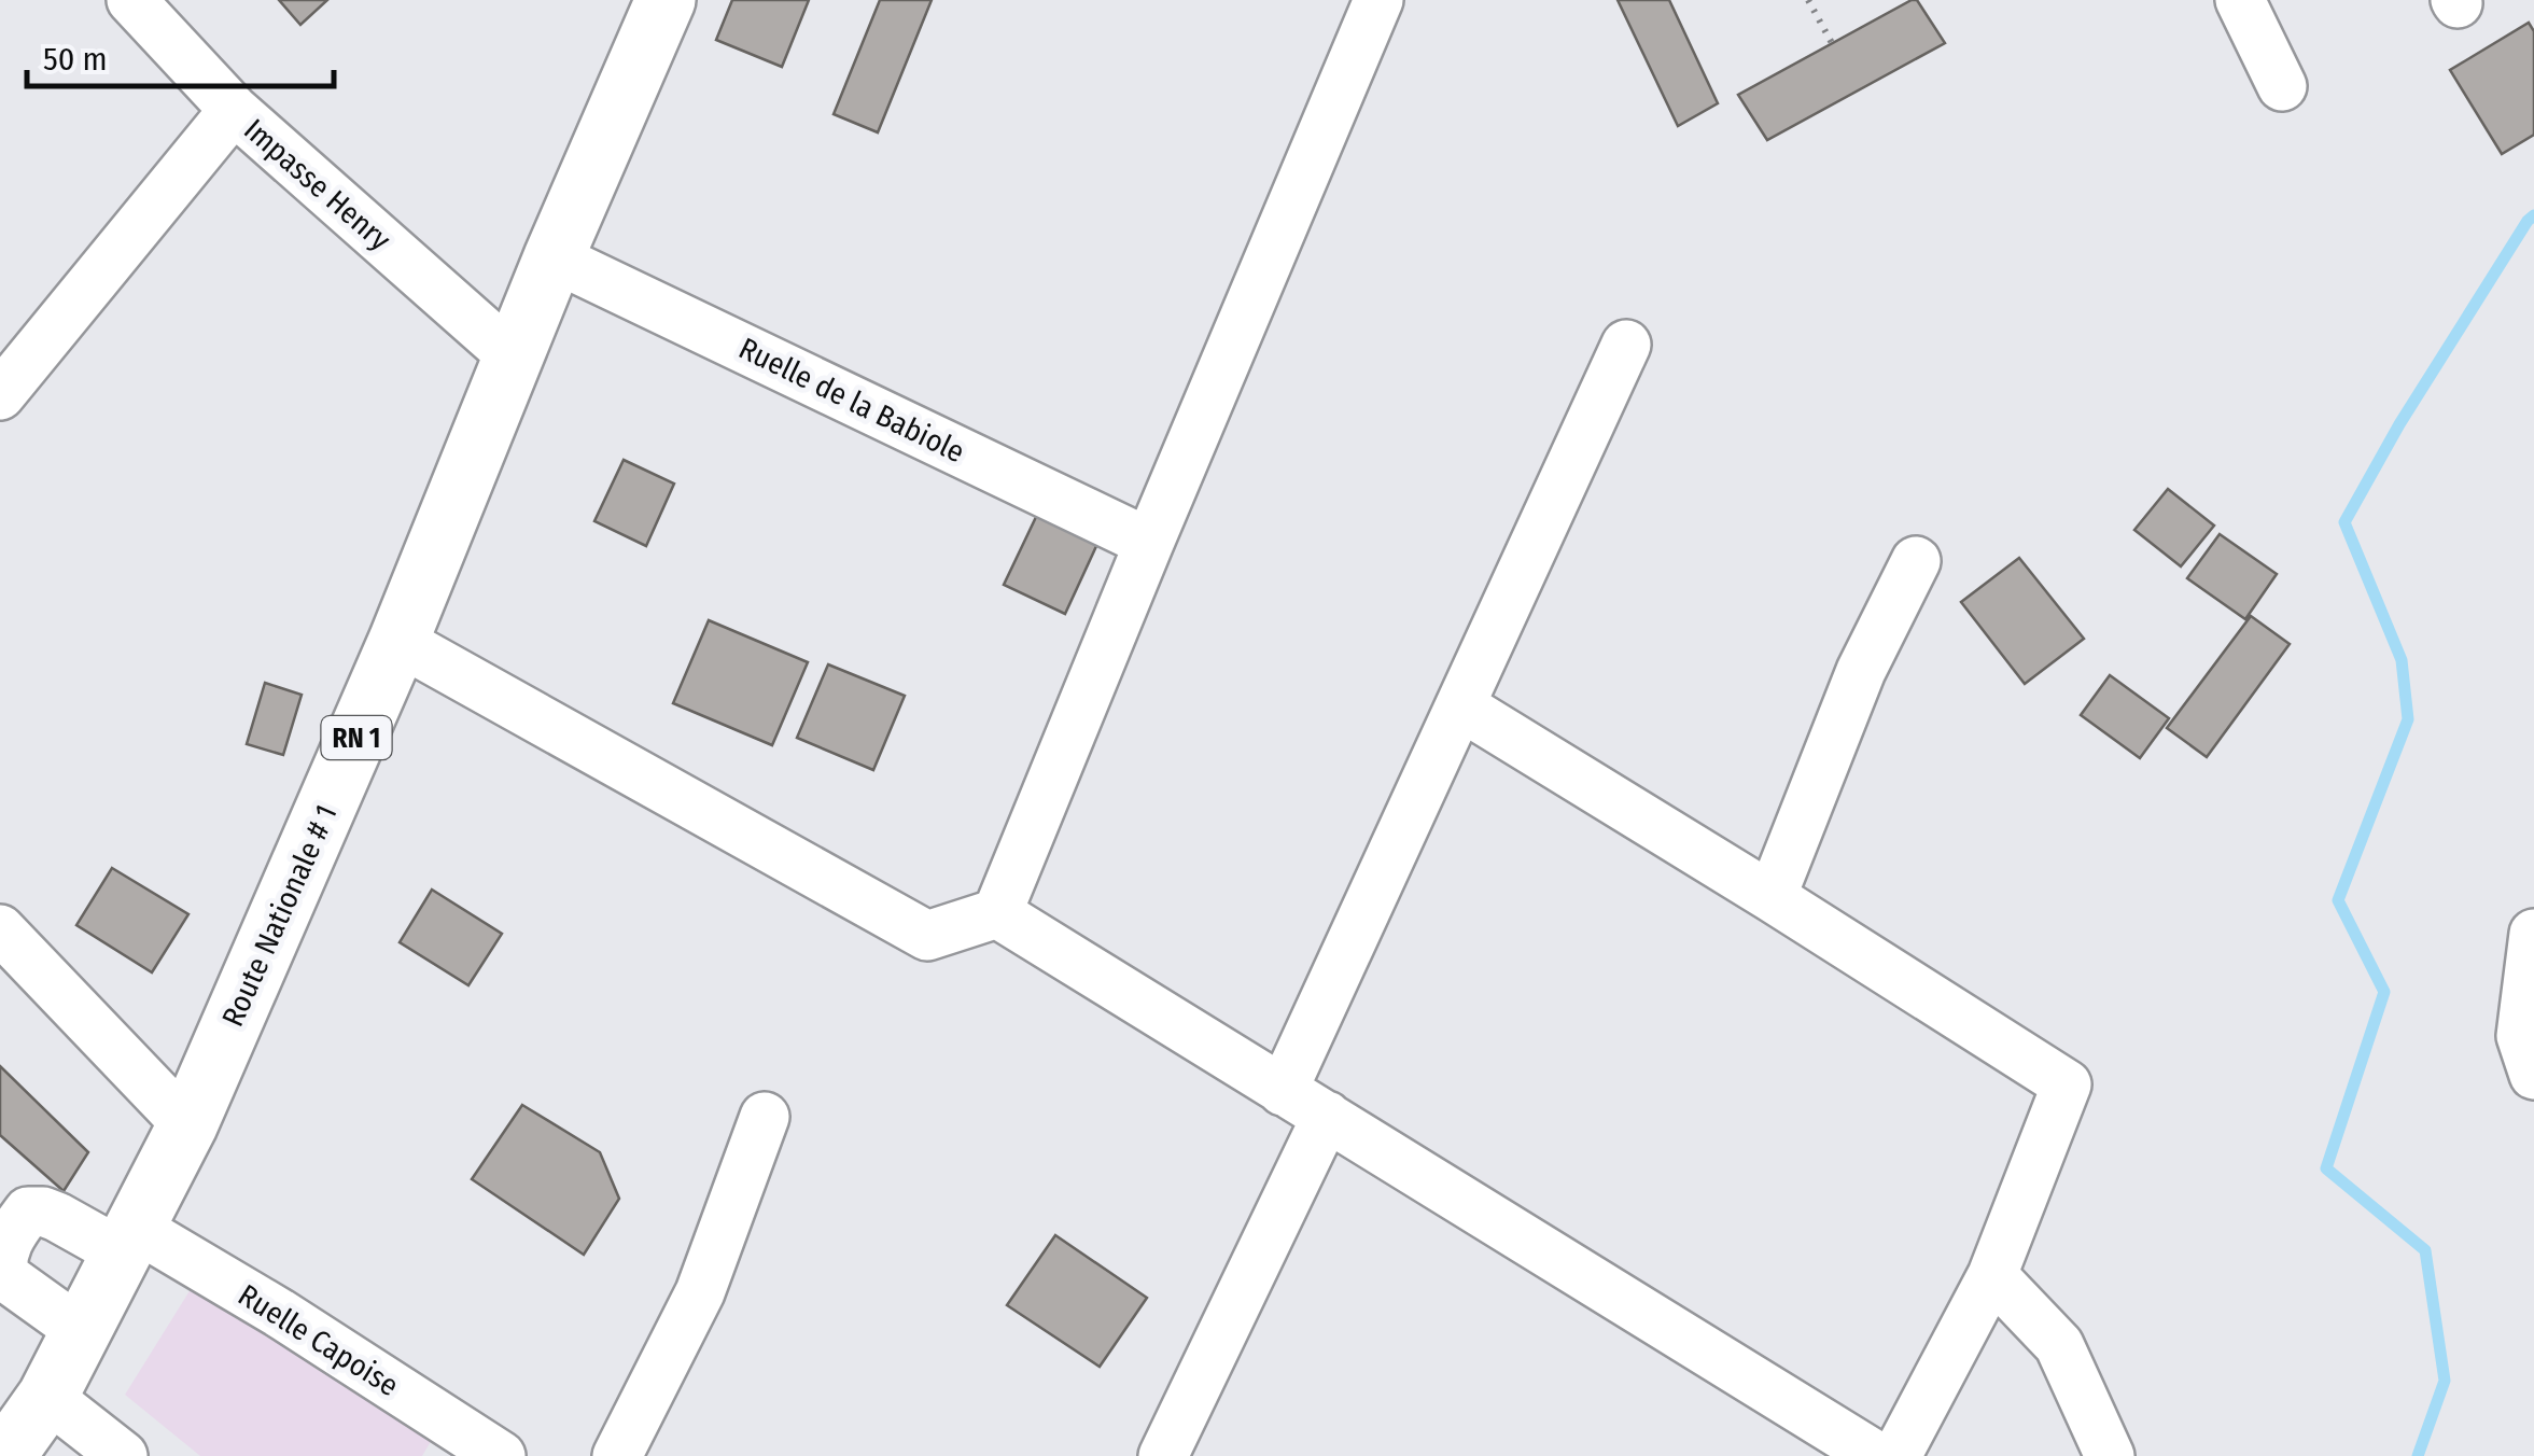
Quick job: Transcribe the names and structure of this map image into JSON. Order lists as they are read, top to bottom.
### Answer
{
  "streets": {
    "main road": ["RN 1", "Route Nationale # 1"],
    "street": ["Impasse Henry", "Ruelle de la Babiole", "Ruelle Capoise"]
  },
  "crossings": [
    ["Impasse Henry", "Route Nationale # 1"],
    ["Ruelle de la Babiole", "Route Nationale # 1"],
    ["Route Nationale # 1", "Ruelle Capoise"]
  ],
  "scale_bar": "50 m"
}
